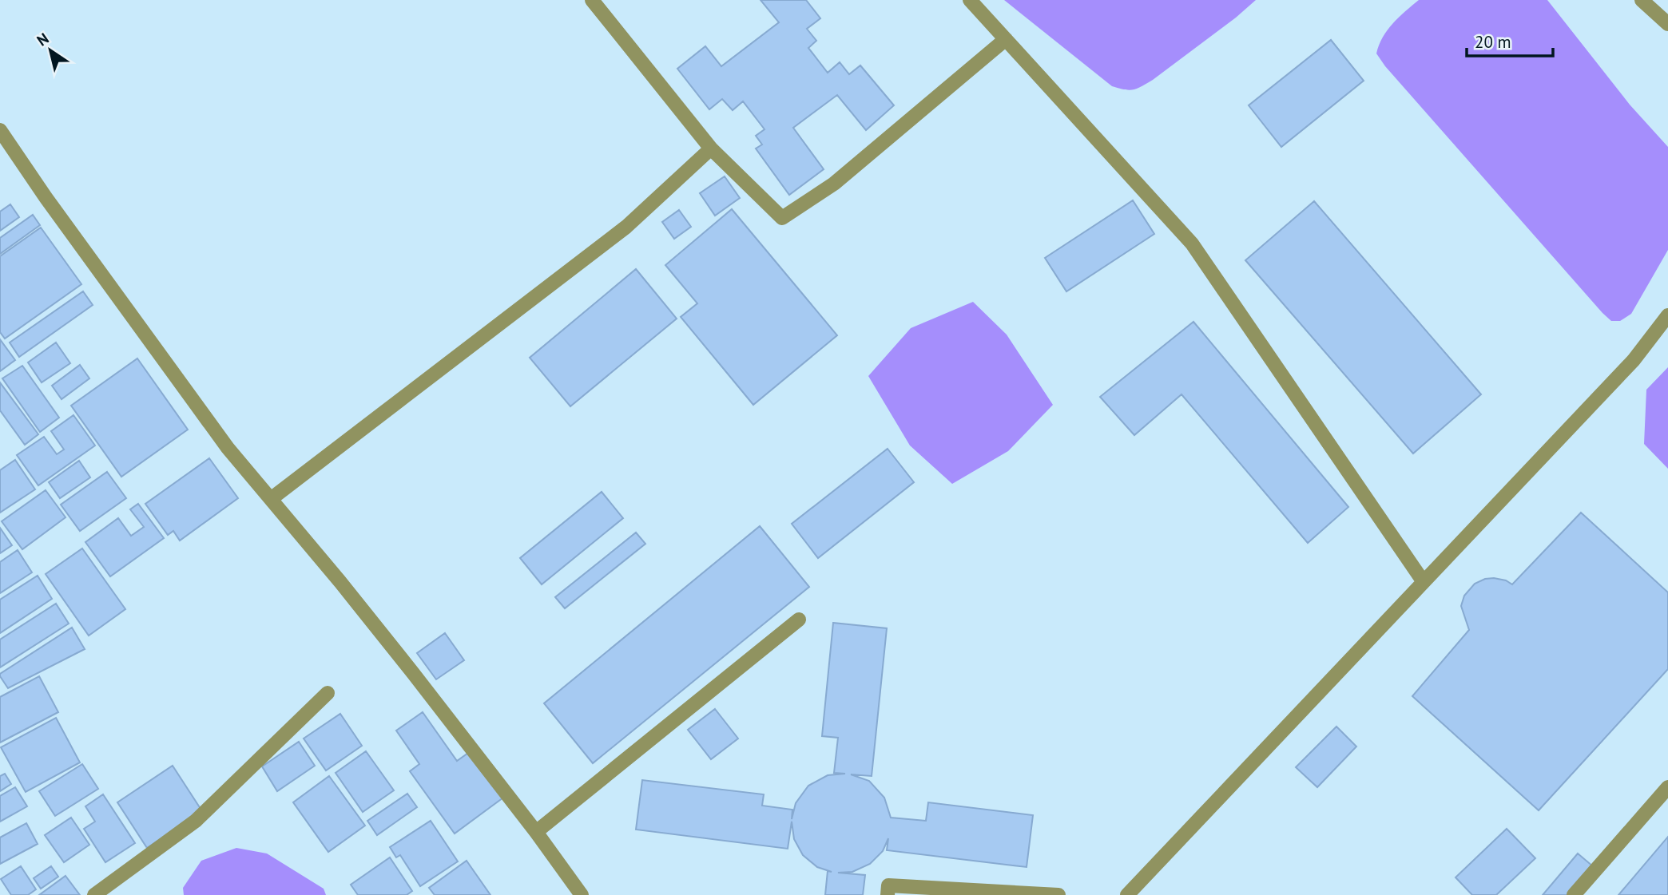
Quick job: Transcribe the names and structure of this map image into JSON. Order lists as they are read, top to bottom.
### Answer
{
  "scale_bar": "20 m",
  "north": "top left"
}
